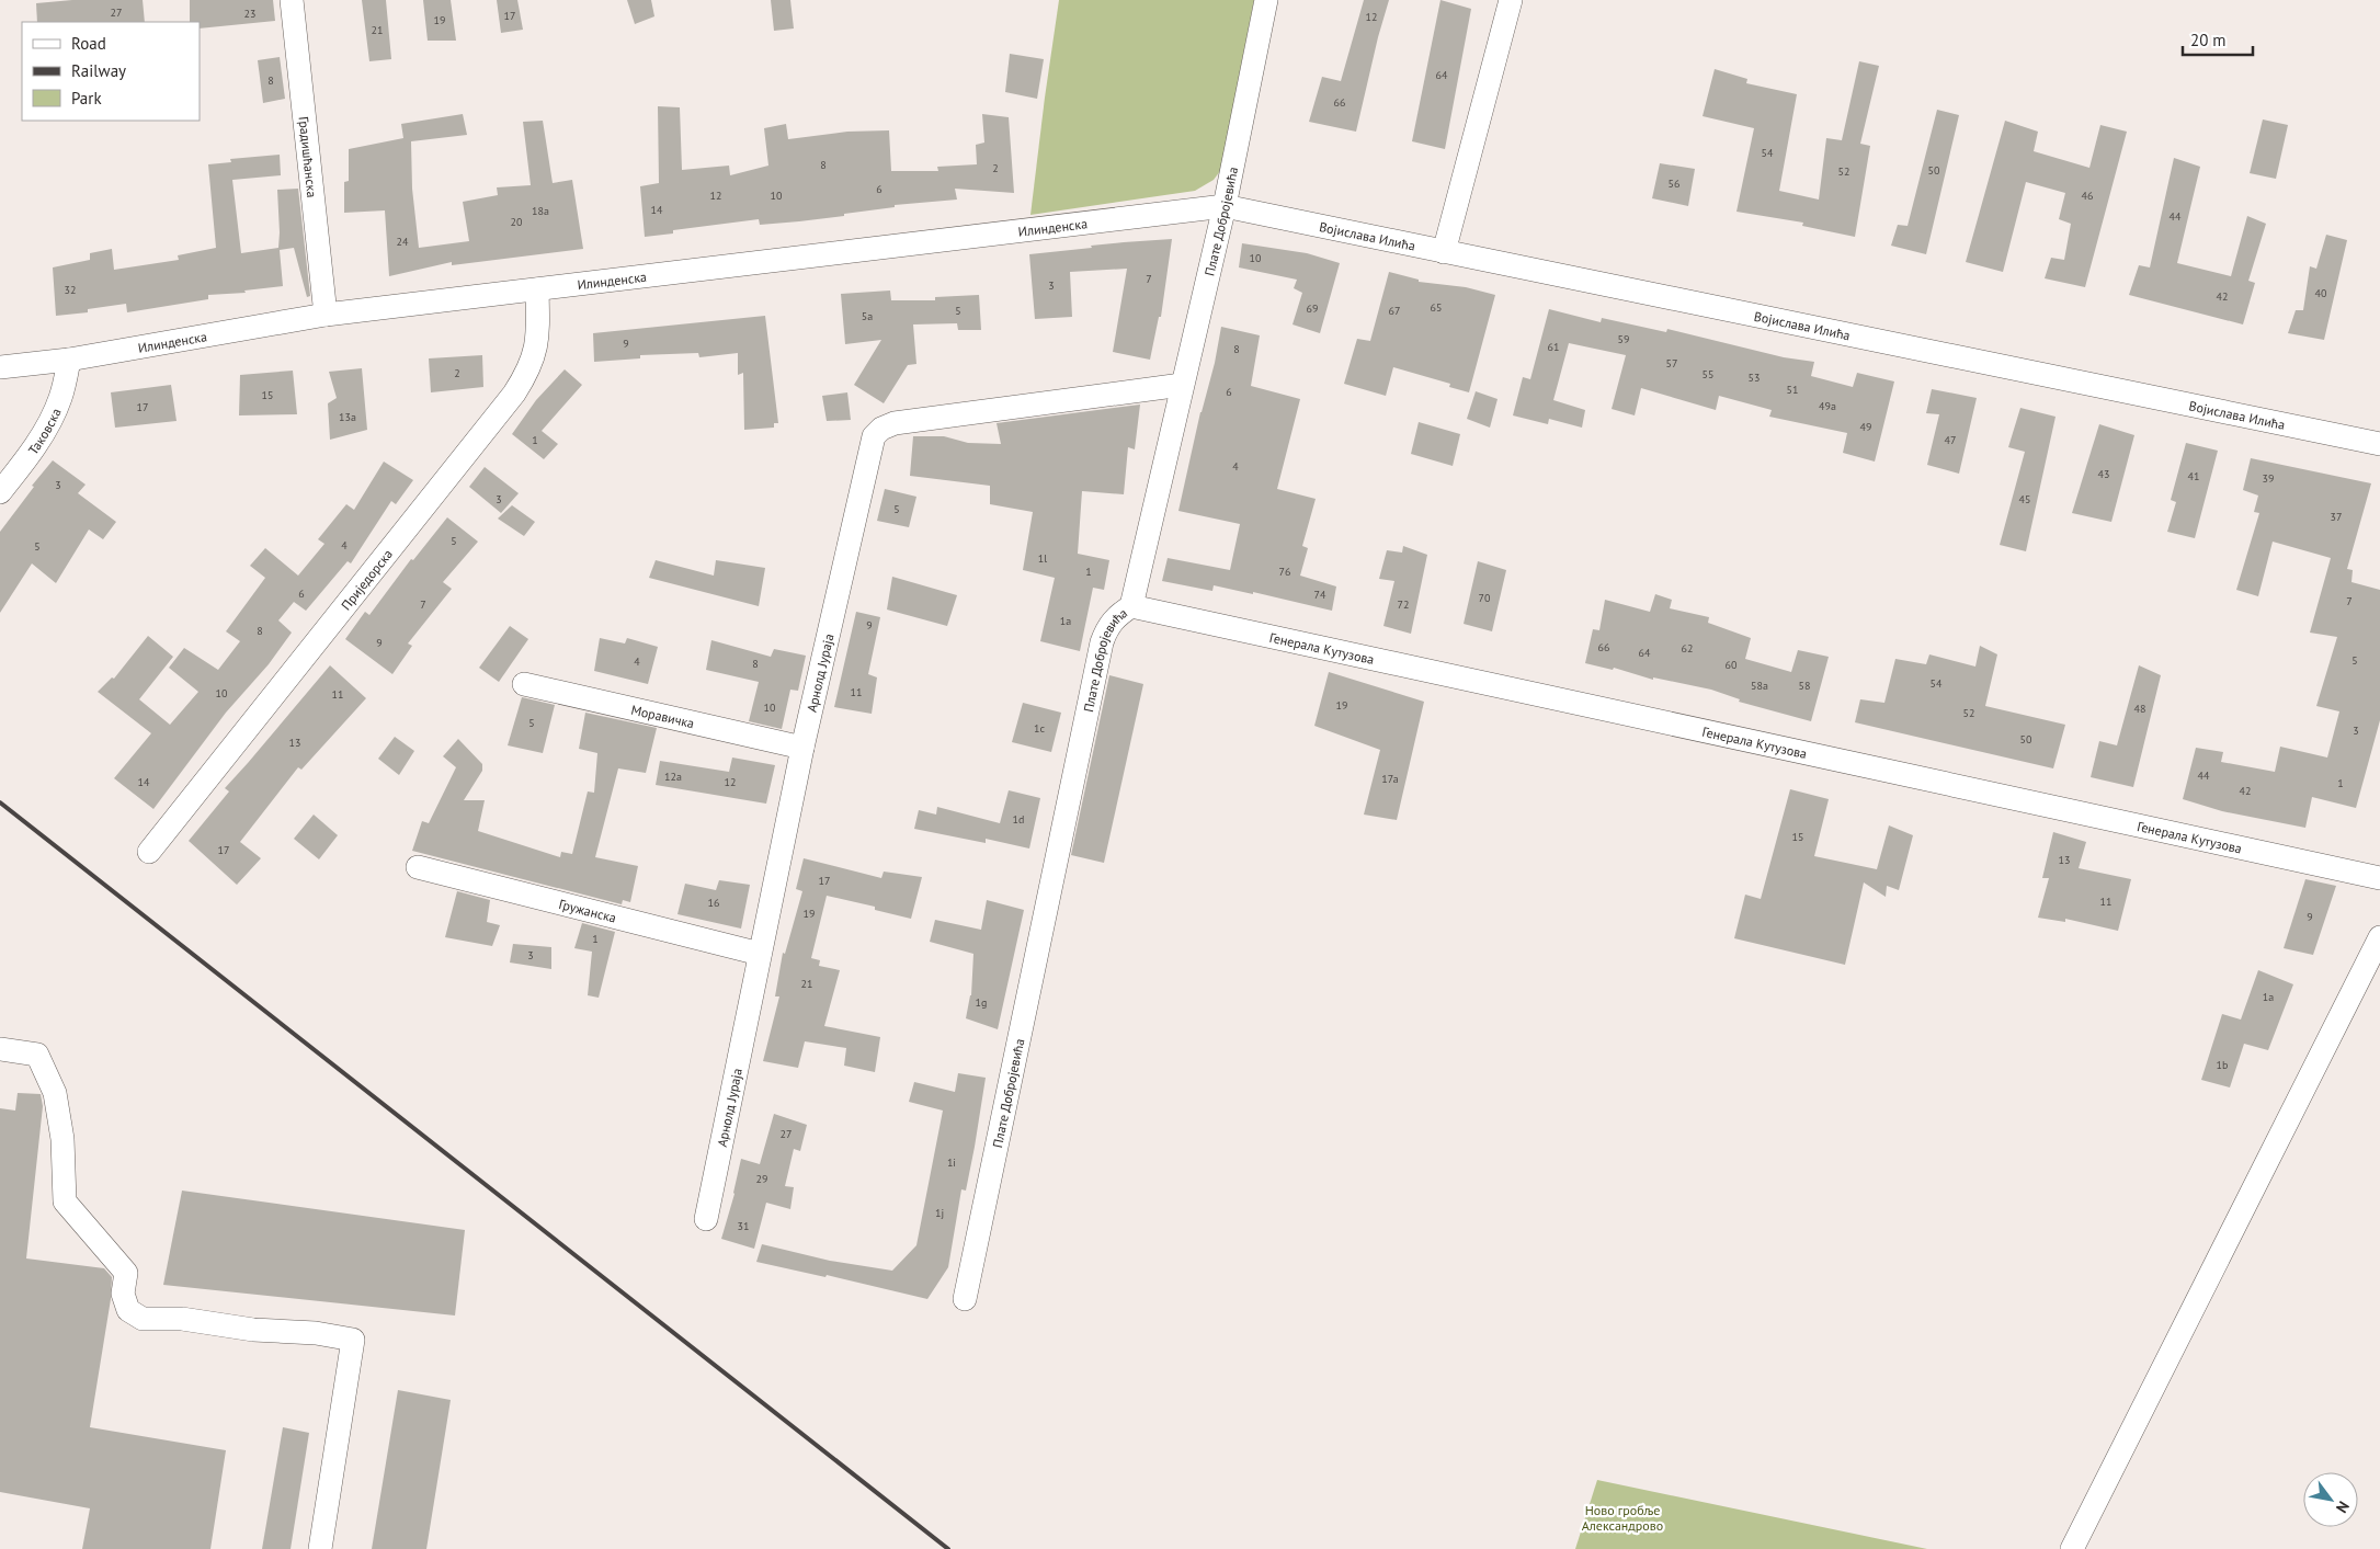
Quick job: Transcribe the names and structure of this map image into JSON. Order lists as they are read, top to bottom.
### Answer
{
  "streets": {
    "street": [
      "Градишћанска",
      "Плате Добројевића",
      "Илинденска",
      "Војислава Илића",
      "Таковска",
      "Приједорска",
      "Генерала Кутузова",
      "Арнолд Јураја",
      "Моравичка",
      "Гружанска"
    ]
  },
  "crossings": [
    ["Градишћанска", "Илинденска"],
    ["Плате Добројевића", "Илинденска"],
    ["Плате Добројевића", "Војислава Илића"],
    ["Плате Добројевића", "Генерала Кутузова"],
    ["Плате Добројевића", "Арнолд Јураја"],
    ["Илинденска", "Војислава Илића"],
    ["Илинденска", "Таковска"],
    ["Илинденска", "Приједорска"],
    ["Арнолд Јураја", "Моравичка"],
    ["Арнолд Јураја", "Гружанска"]
  ],
  "parks": ["Ново гробље Александрово"],
  "house_numbers": [
    "27",
    "23",
    "17",
    "12",
    "19",
    "21",
    "64",
    "8",
    "66",
    "54",
    "8",
    "2",
    "50",
    "52",
    "56",
    "6",
    "12",
    "10",
    "46",
    "14",
    "18a",
    "44",
    "20",
    "24",
    "10",
    "7",
    "3",
    "32",
    "40",
    "42",
    "65",
    "69",
    "5",
    "67",
    "5a",
    "59",
    "9",
    "61",
    "8",
    "57",
    "2",
    "55",
    "53",
    "51",
    "6",
    "15",
    "49a",
    "17",
    "13a",
    "49",
    "1",
    "47",
    "4",
    "43",
    "41",
    "39",
    "3",
    "3",
    "45",
    "5",
    "37",
    "5",
    "4",
    "5",
    "1l",
    "1",
    "76",
    "6",
    "74",
    "70",
    "7",
    "7",
    "72",
    "1a",
    "9",
    "8",
    "9",
    "66",
    "62",
    "64",
    "5",
    "4",
    "8",
    "60",
    "54",
    "58a",
    "58",
    "11",
    "10",
    "11",
    "19",
    "10",
    "48",
    "52",
    "5",
    "1c",
    "3",
    "50",
    "13",
    "44",
    "12a",
    "17a",
    "14",
    "12",
    "1",
    "42",
    "1d",
    "15",
    "17",
    "13",
    "17",
    "11",
    "16",
    "19",
    "9",
    "1",
    "3",
    "21",
    "1a",
    "1g",
    "1b",
    "27",
    "1i",
    "29",
    "1j",
    "31"
  ],
  "legend": ["Road", "Railway", "Park"],
  "scale_bar": "20 m",
  "north": "bottom right"
}
